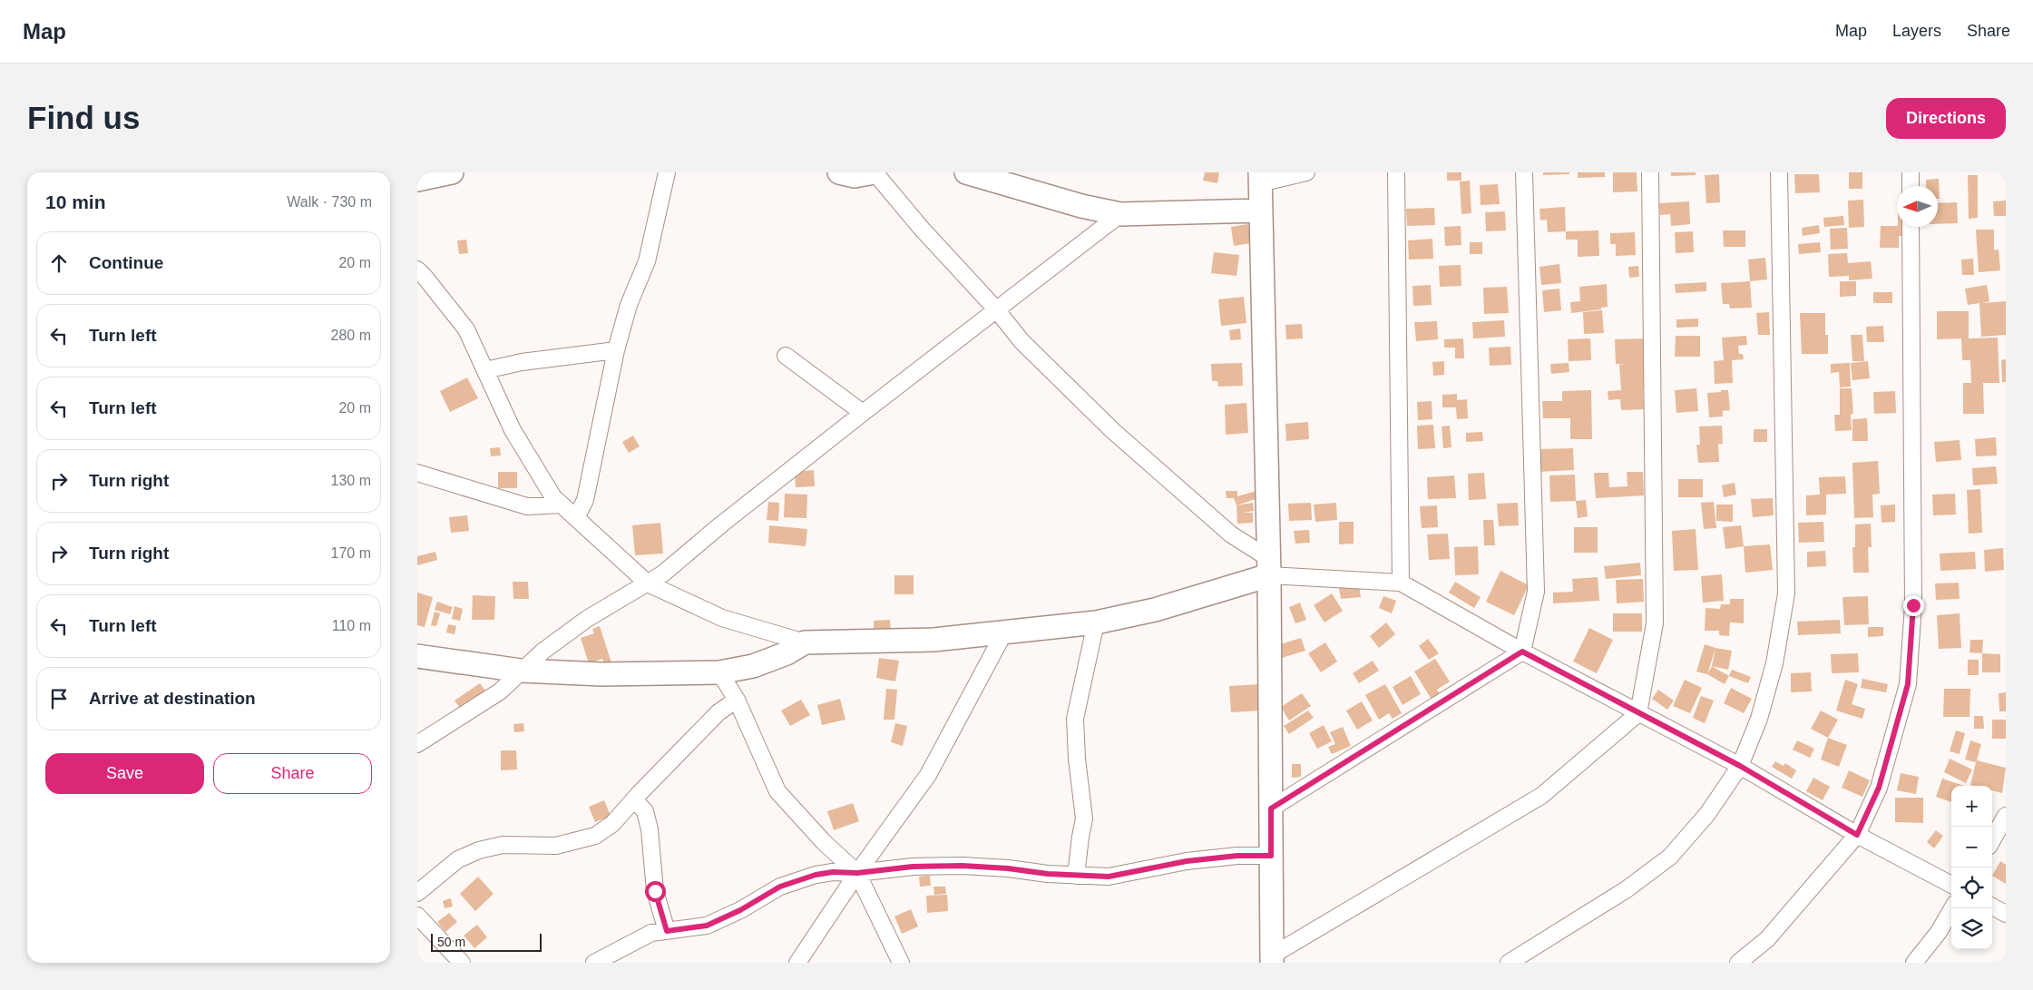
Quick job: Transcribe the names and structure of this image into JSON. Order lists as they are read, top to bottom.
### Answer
{
  "scale_bar": "50 m",
  "north": "left",
  "page": {
    "header": "Map",
    "nav": ["Map", "Layers", "Share"],
    "buttons": [
      "Directions",
      ["Save", "Share"]
    ],
    "title": "Find us",
    "heading": ["10 min", "Walk · 730 m"],
    "list": [
      ["Continue", "20 m"],
      ["Turn left", "280 m"],
      ["Turn left", "20 m"],
      ["Turn right", "130 m"],
      ["Turn right", "170 m"],
      ["Turn left", "110 m"],
      "Arrive at destination"
    ],
    "map_buttons": ["+", "−"],
    "scale": "50 m"
  }
}
